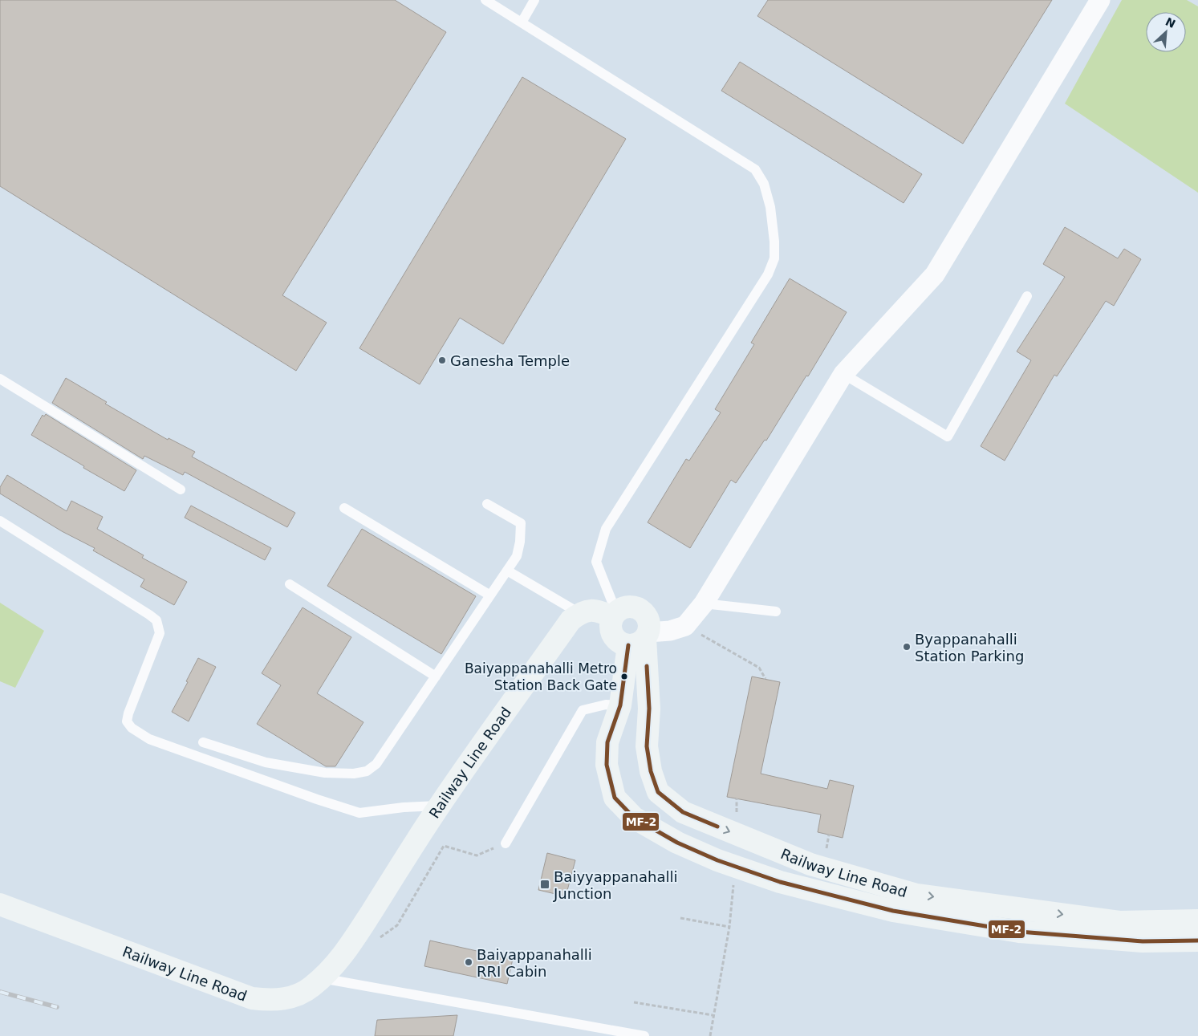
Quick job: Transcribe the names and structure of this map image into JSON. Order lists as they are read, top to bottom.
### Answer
{
  "streets": {
    "main road": ["Railway Line Road"]
  },
  "places": {
    "other": [
      "Ganesha Temple",
      "Byappanahalli Station Parking",
      "Baiyappanahalli Metro Station Back Gate",
      "Baiyappanahalli RRI Cabin"
    ],
    "transit": ["Baiyyappanahalli Junction"]
  },
  "lines": ["transit line MF-2"],
  "north": "top right"
}
